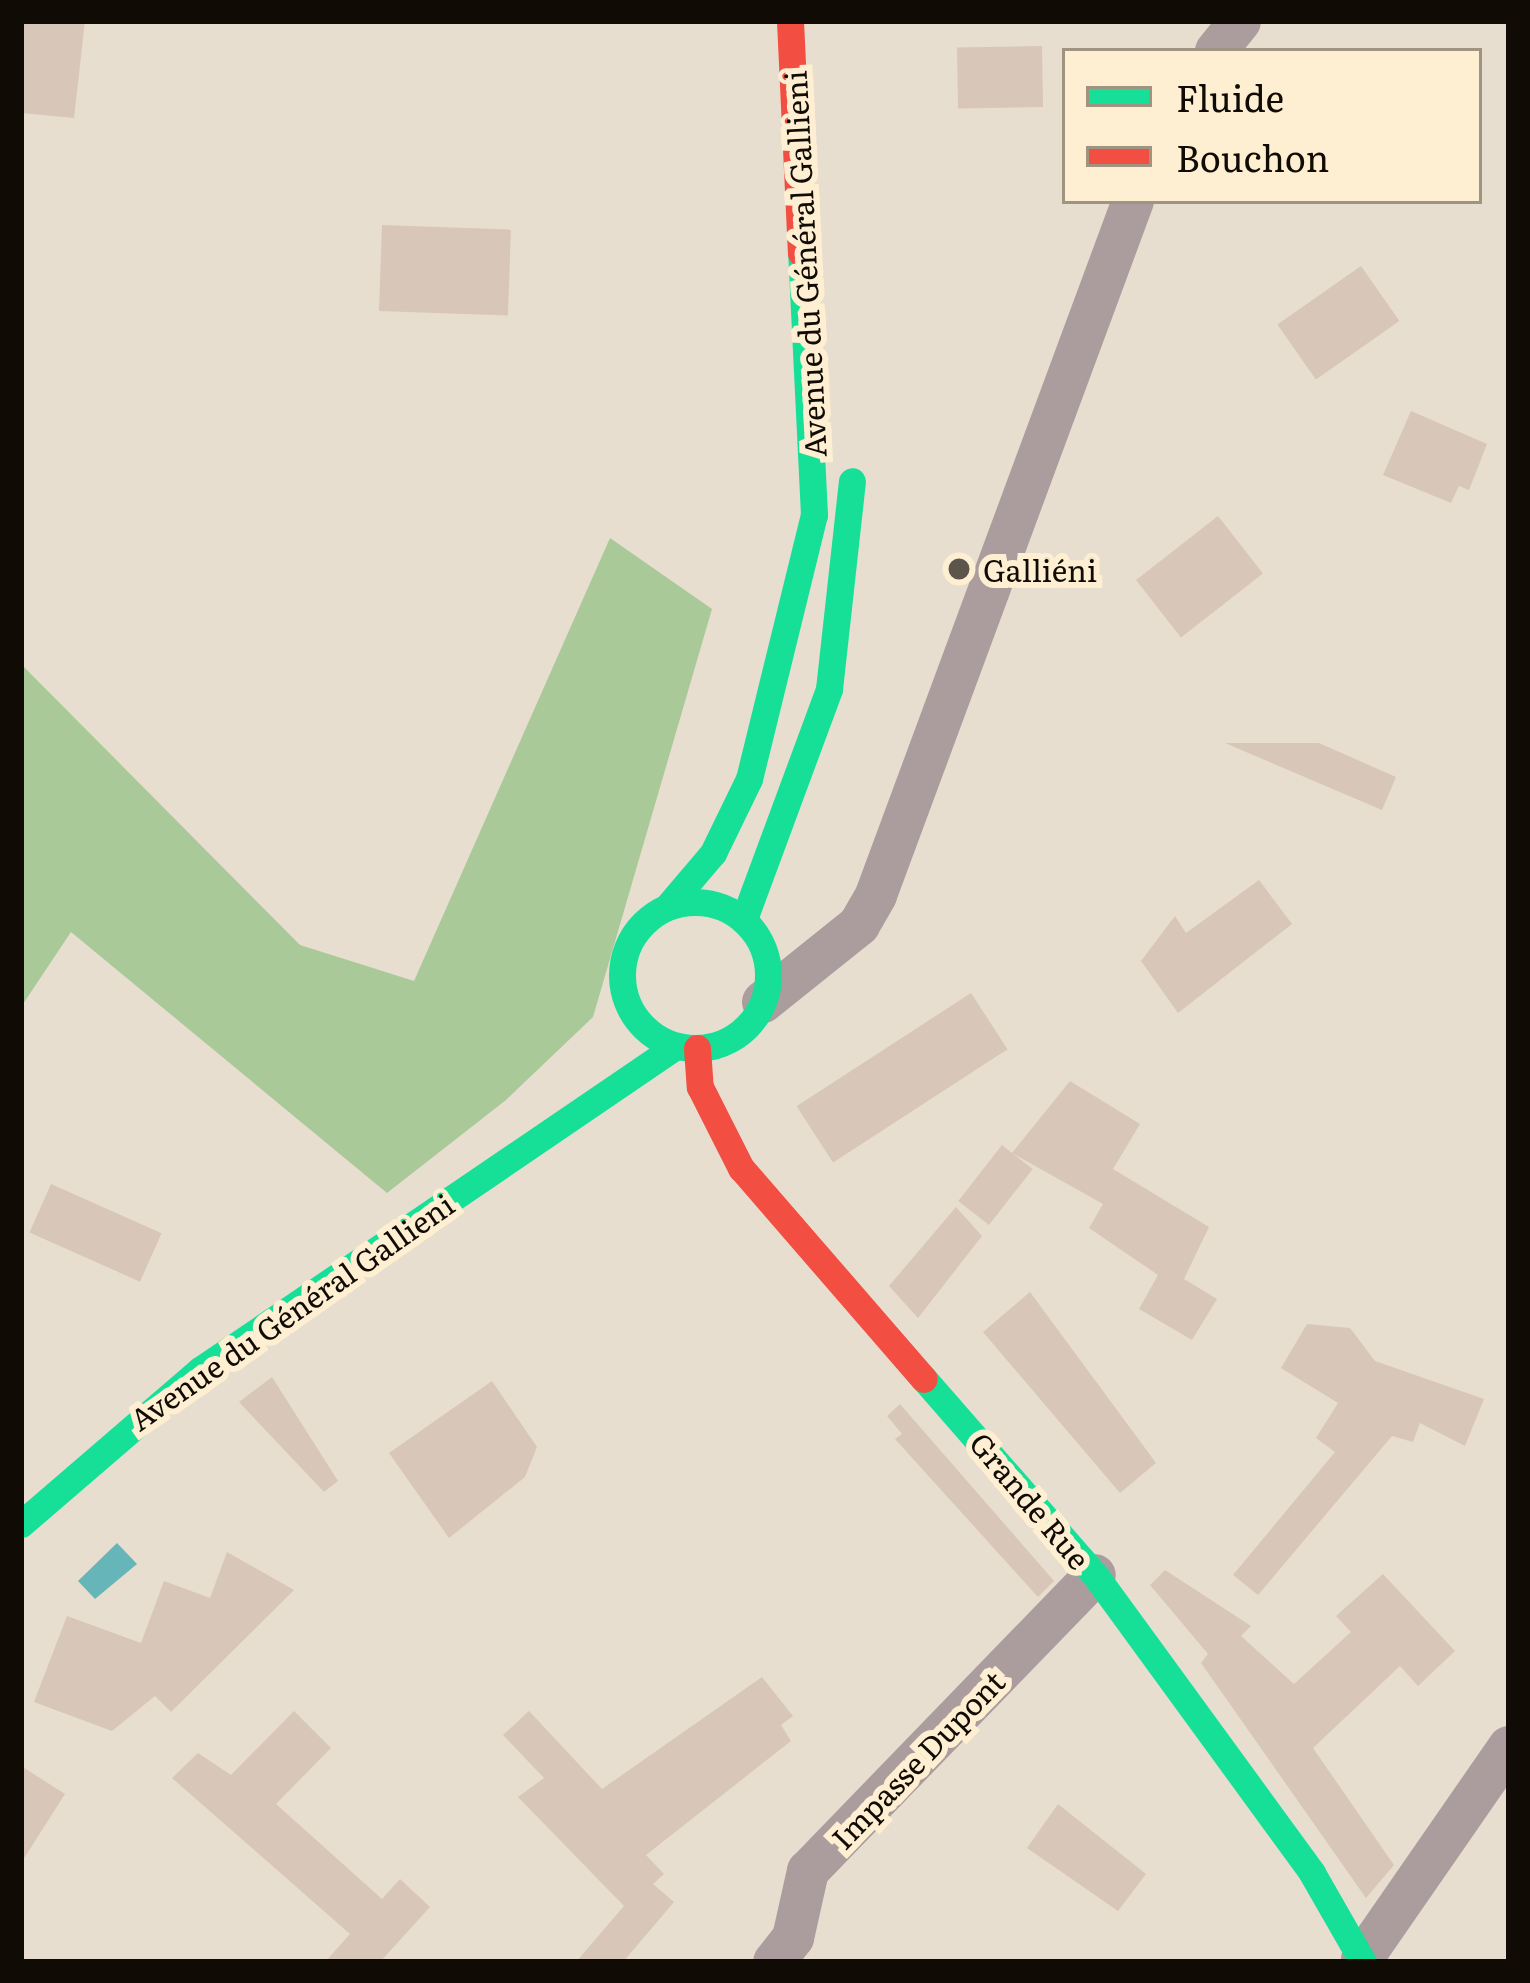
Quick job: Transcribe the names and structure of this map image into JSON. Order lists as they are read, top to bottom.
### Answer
{
  "streets": {
    "street": ["Avenue du Général Gallieni", "Grande Rue", "Impasse Dupont"]
  },
  "crossings": [
    ["Avenue du Général Gallieni", "Grande Rue"],
    ["Grande Rue", "Impasse Dupont"]
  ],
  "places": ["Galliéni"],
  "legend": ["Fluide", "Bouchon"]
}
